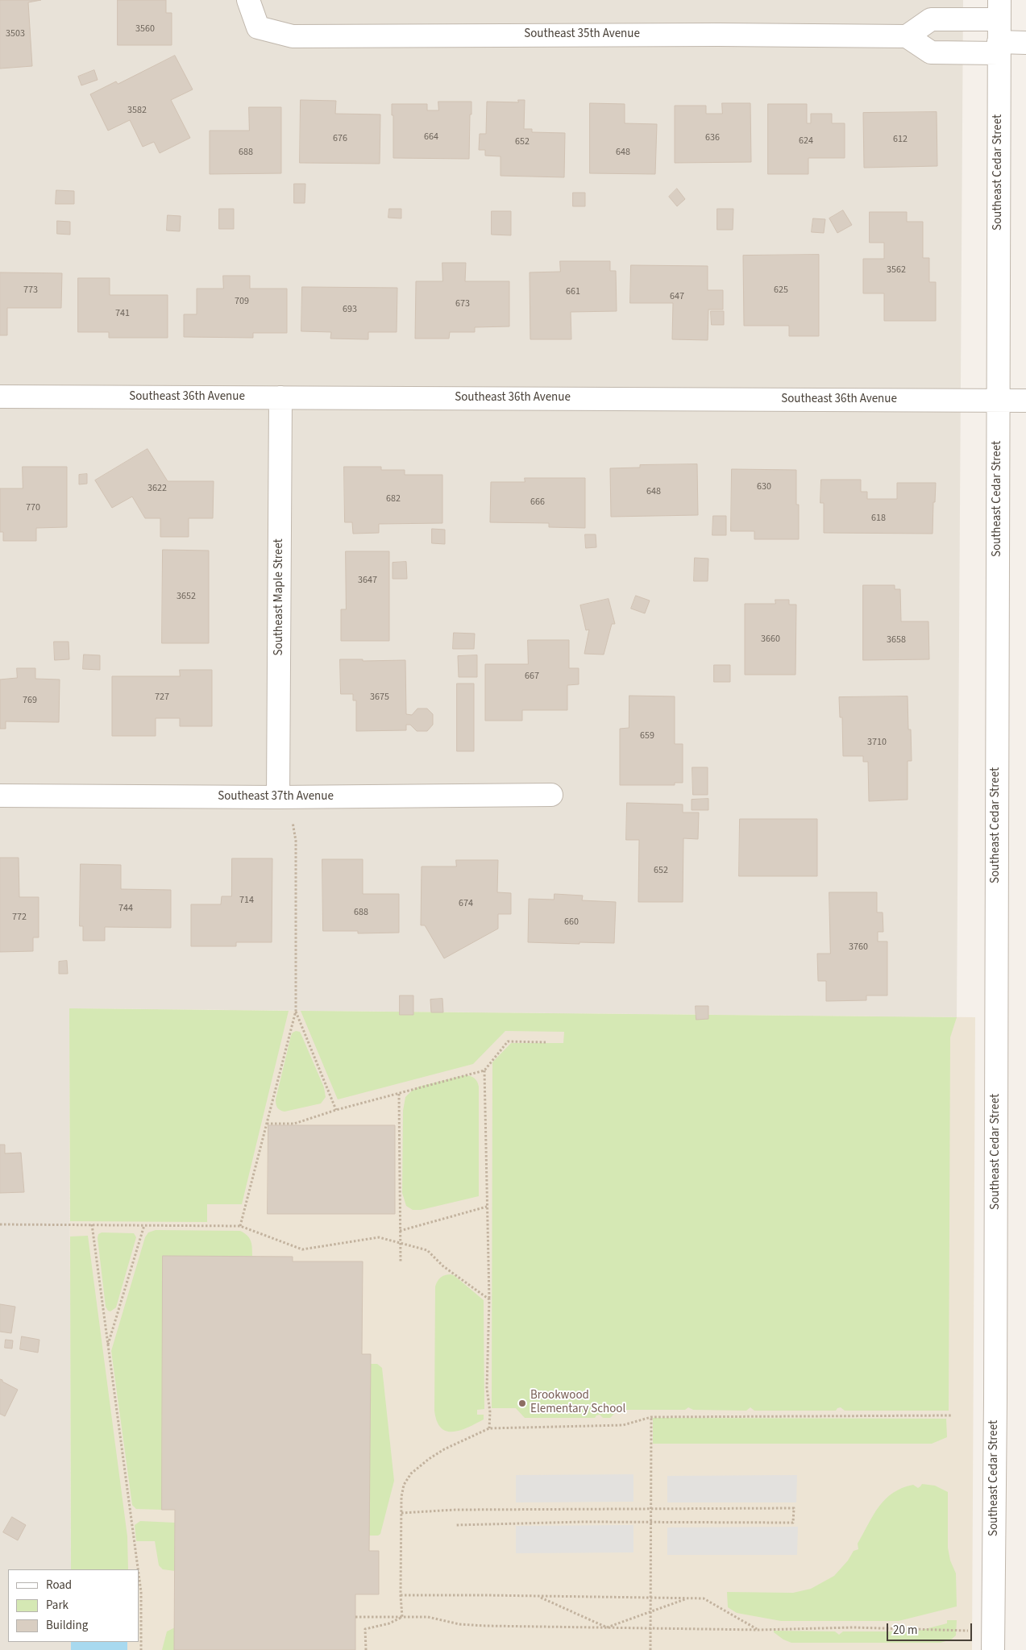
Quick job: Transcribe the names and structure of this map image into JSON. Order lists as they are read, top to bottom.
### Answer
{
  "streets": {
    "street": [
      "Southeast 35th Avenue",
      "Southeast Cedar Street",
      "Southeast 36th Avenue",
      "Southeast Maple Street",
      "Southeast 37th Avenue"
    ]
  },
  "crossings": [
    ["Southeast Cedar Street", "Southeast 36th Avenue"],
    ["Southeast 36th Avenue", "Southeast Maple Street"],
    ["Southeast Maple Street", "Southeast 37th Avenue"]
  ],
  "places": ["Brookwood Elementary School"],
  "house_numbers": [
    "3560",
    "3503",
    "3582",
    "664",
    "636",
    "676",
    "612",
    "624",
    "652",
    "688",
    "648",
    "3562",
    "773",
    "625",
    "661",
    "647",
    "709",
    "673",
    "693",
    "741",
    "630",
    "3622",
    "648",
    "682",
    "666",
    "770",
    "618",
    "3647",
    "3652",
    "3660",
    "3658",
    "667",
    "727",
    "3675",
    "769",
    "659",
    "3710",
    "652",
    "714",
    "674",
    "744",
    "688",
    "772",
    "660",
    "3760"
  ],
  "legend": ["Road", "Park", "Building"],
  "scale_bar": "20 m"
}
